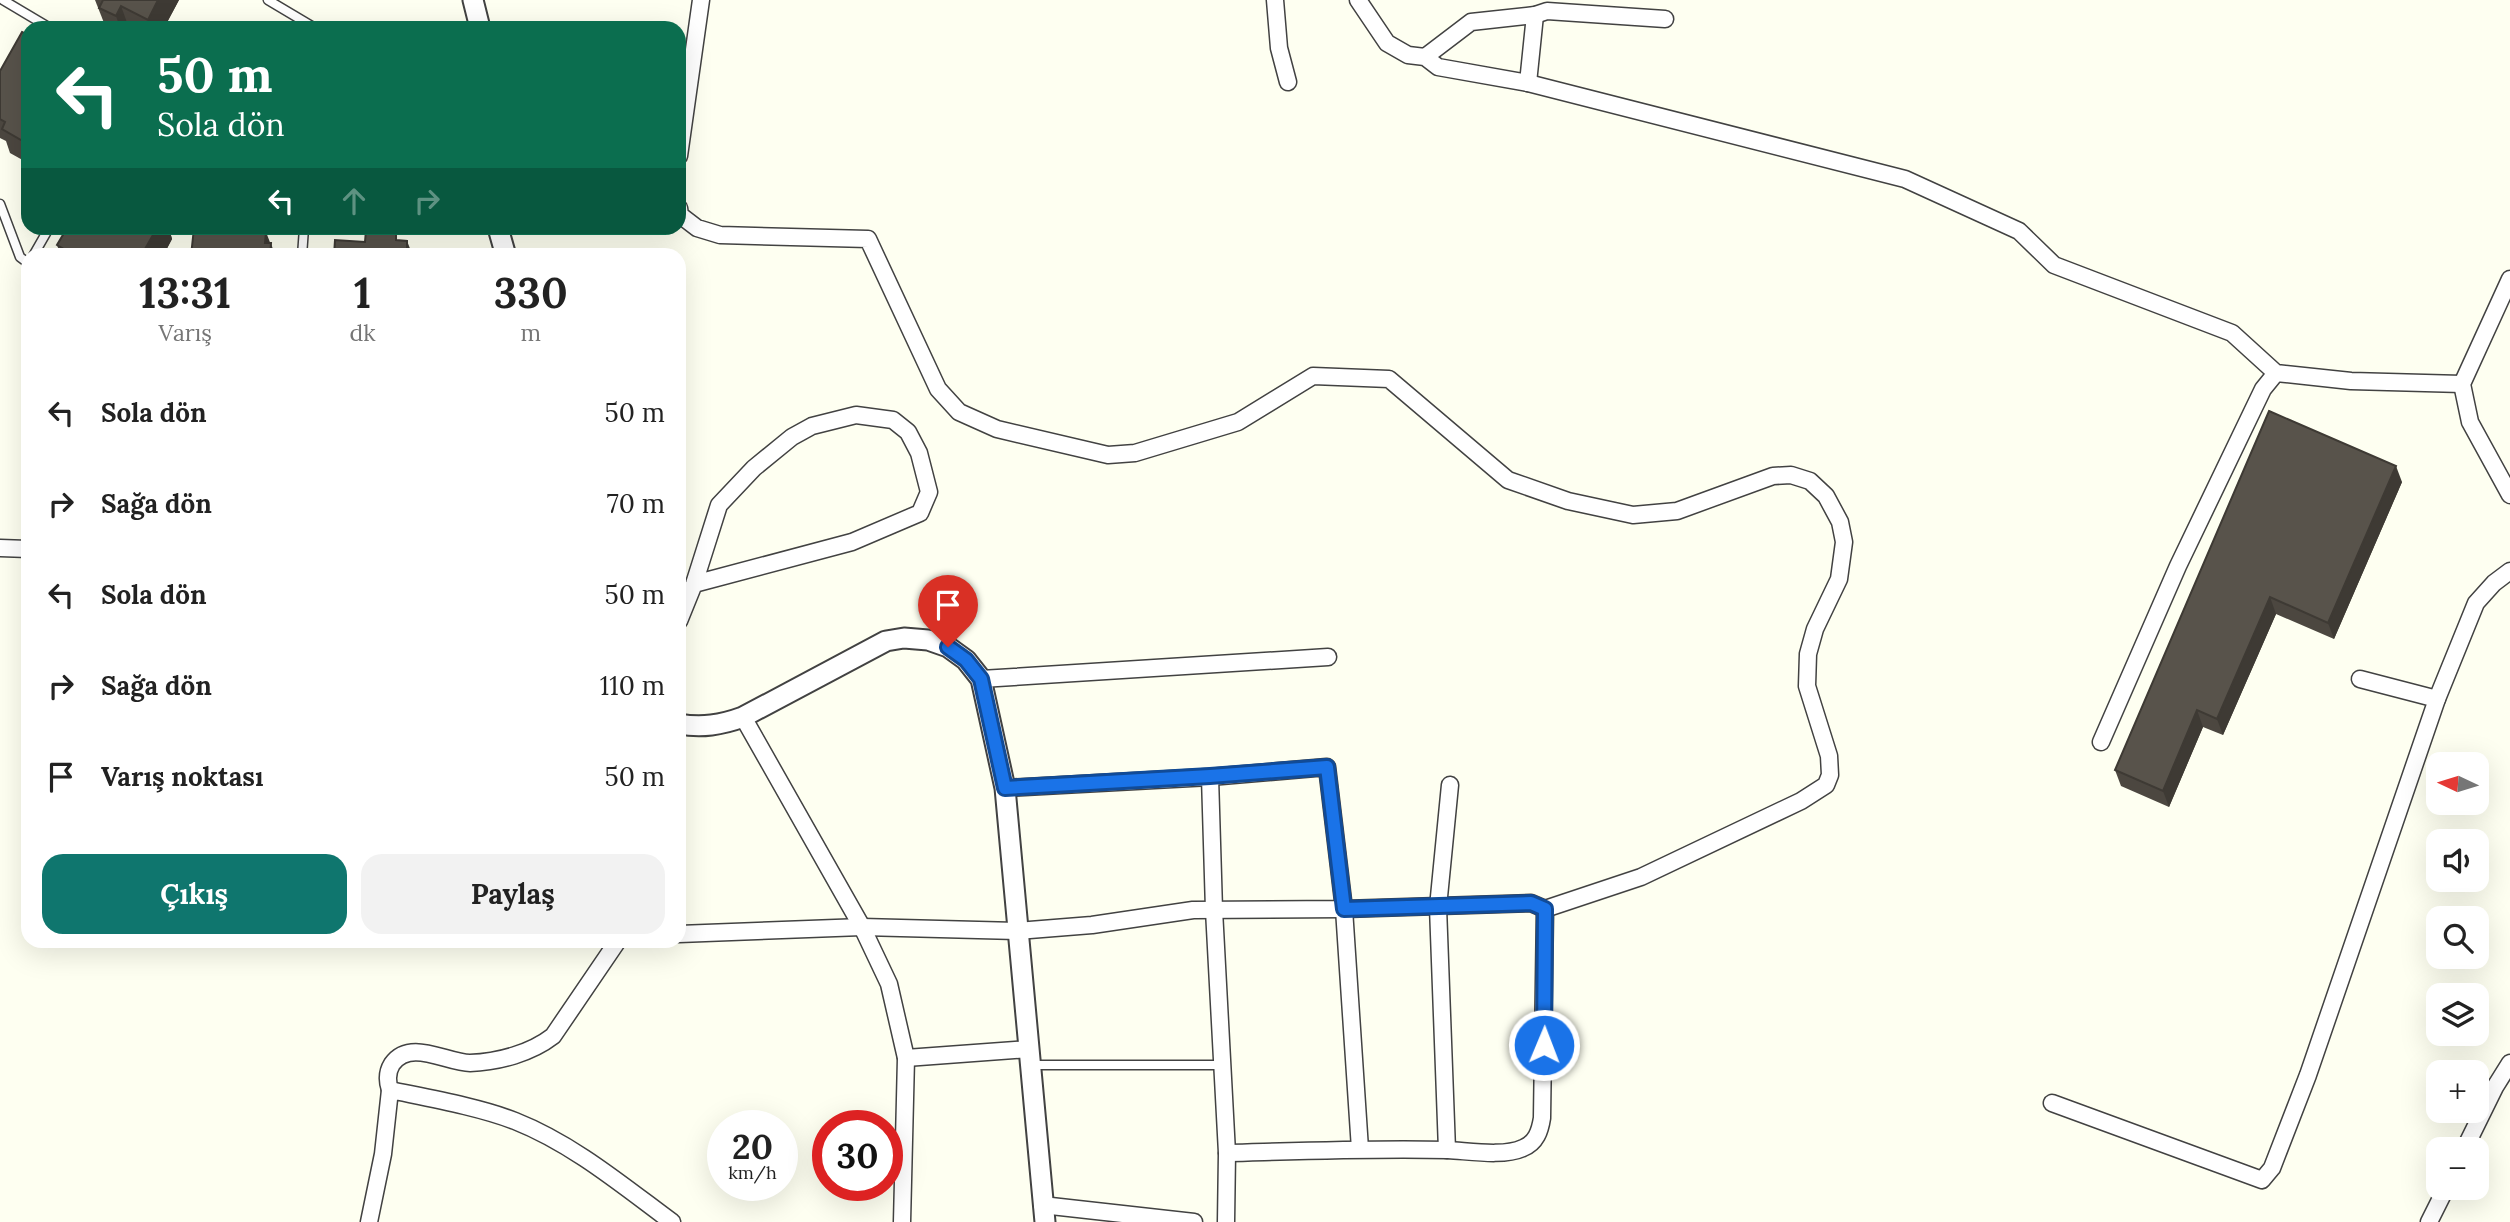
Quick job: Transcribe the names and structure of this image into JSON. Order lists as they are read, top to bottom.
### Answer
{
  "north": "left",
  "page": {
    "turn": ["50 m", "Sola dön"],
    "eta": [
      "13:31",
      "Varış",
      "1",
      "dk",
      "330",
      "m"
    ],
    "list": [
      {
        "name": "Sola dön",
        "value": "50 m"
      },
      {
        "name": "Sağa dön",
        "value": "70 m"
      },
      {
        "name": "Sola dön",
        "value": "50 m"
      },
      {
        "name": "Sağa dön",
        "value": "110 m"
      },
      {
        "name": "Varış noktası",
        "value": "50 m"
      }
    ],
    "map_buttons": ["+", "−"],
    "buttons": ["Çıkış", "Paylaş"],
    "speed": "20 km/h",
    "limit": "30"
  }
}
